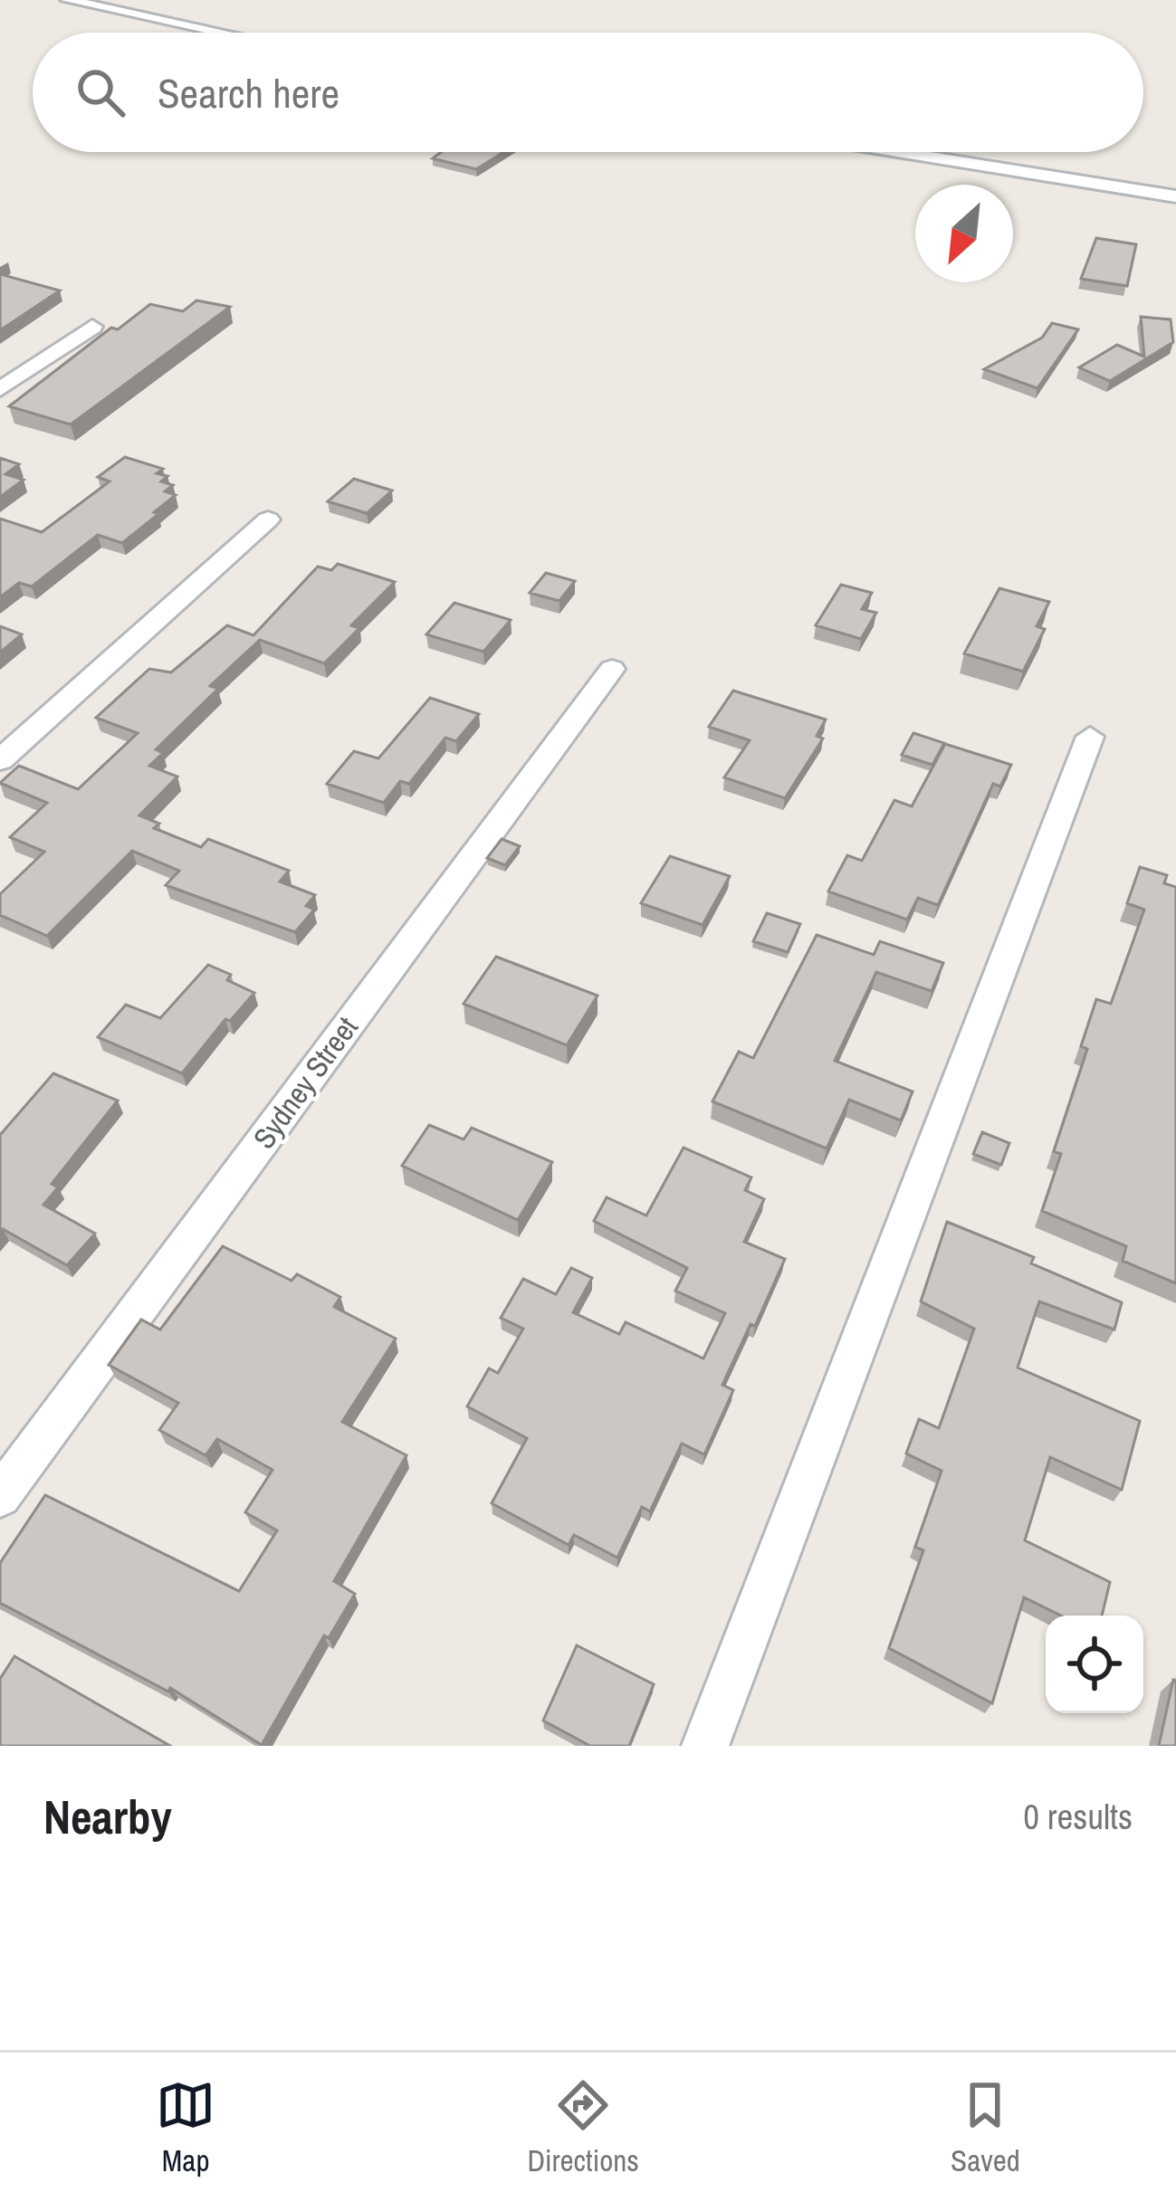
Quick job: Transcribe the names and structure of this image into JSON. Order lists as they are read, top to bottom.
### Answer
{
  "streets": {
    "street": ["Sydney Street"]
  },
  "north": "bottom left",
  "page": {
    "search": "Search here",
    "heading": ["Nearby", "0 results"],
    "nav": ["Map", "Directions", "Saved"]
  }
}
